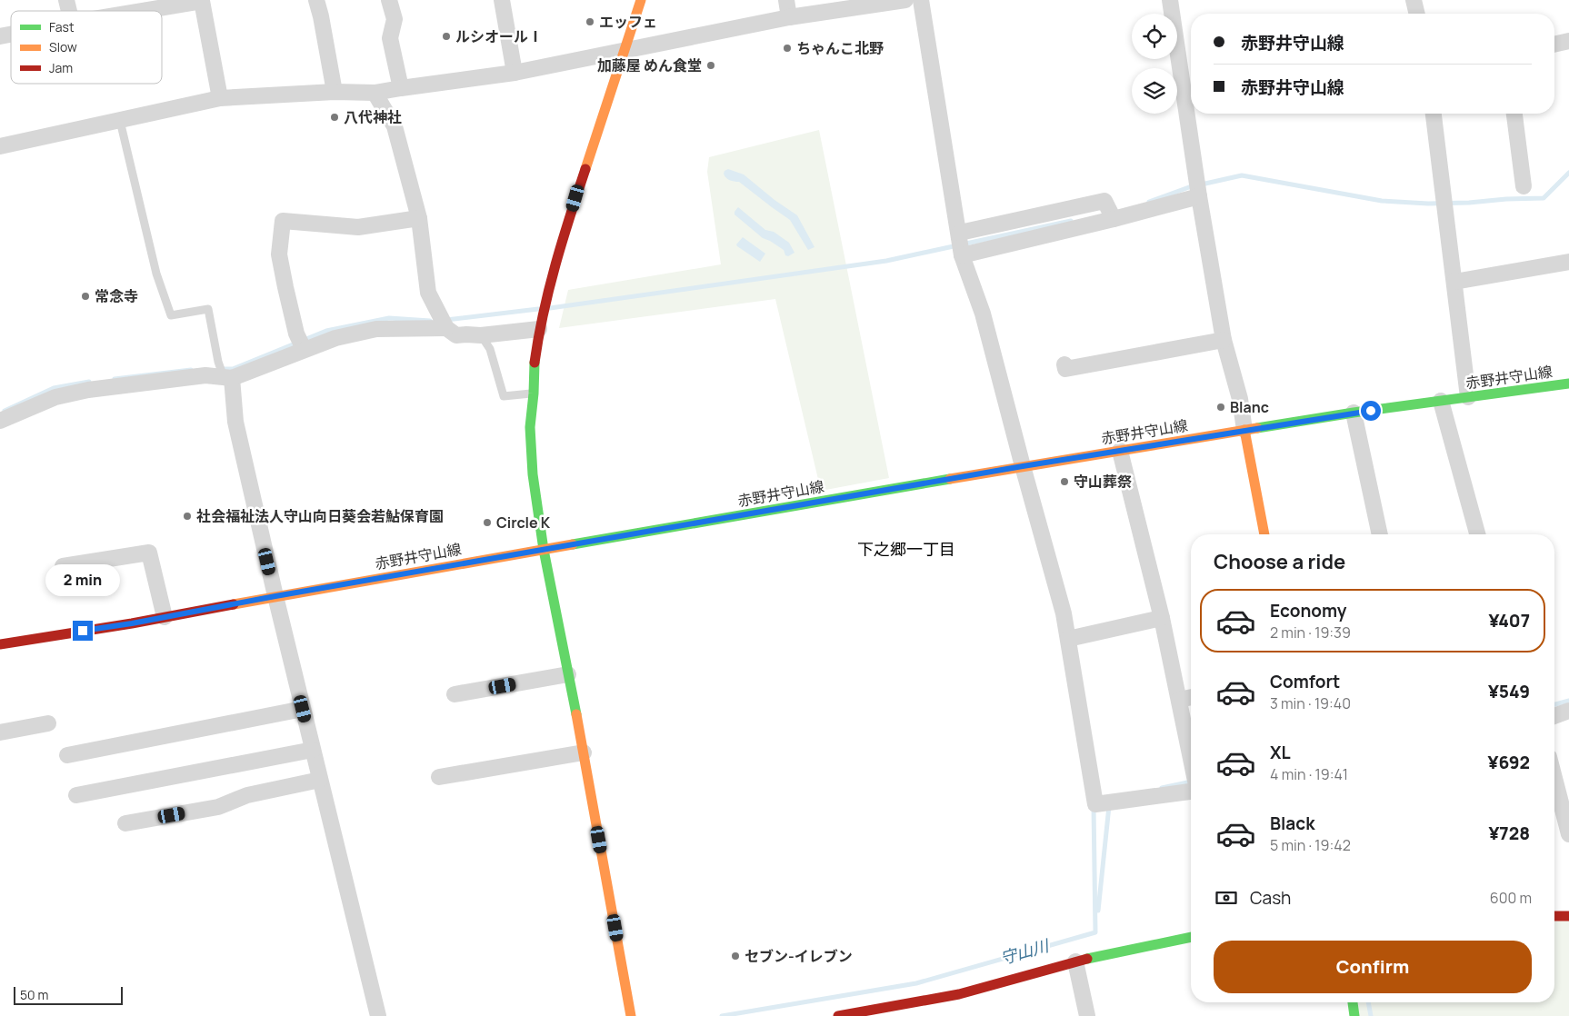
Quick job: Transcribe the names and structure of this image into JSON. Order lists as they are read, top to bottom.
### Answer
{
  "streets": {
    "main road": ["赤野井守山線"]
  },
  "districts": ["下之郷一丁目"],
  "water": ["守山川"],
  "places": [
    "エッフェ",
    "ルシオールⅠ",
    "ちゃんこ北野",
    "加藤屋 めん食堂",
    "八代神社",
    "常念寺",
    "Blanc",
    "守山葬祭",
    "社会福祉法人守山向日葵会若鮎保育園",
    "Circle K",
    "セブン-イレブン"
  ],
  "legend": ["Fast", "Slow", "Jam"],
  "scale_bar": "50 m",
  "page": {
    "banner": ["赤野井守山線", "赤野井守山線"],
    "heading": "Choose a ride",
    "bubble": "2 min",
    "list": [
      {
        "name": "Economy",
        "note": "2 min · 19:39",
        "value": "¥407"
      },
      {
        "name": "Comfort",
        "note": "3 min · 19:40",
        "value": "¥549"
      },
      {
        "name": "XL",
        "note": "4 min · 19:41",
        "value": "¥692"
      },
      {
        "name": "Black",
        "note": "5 min · 19:42",
        "value": "¥728"
      }
    ],
    "pay": ["Cash", "600 m"],
    "buttons": "Confirm",
    "scale": "50 m"
  }
}
